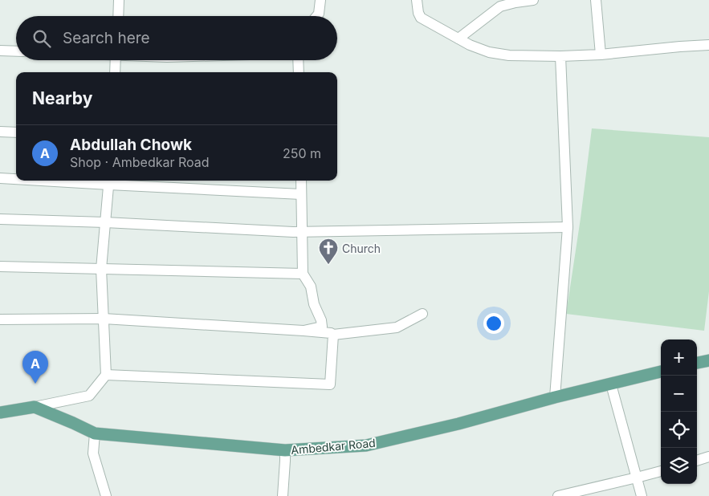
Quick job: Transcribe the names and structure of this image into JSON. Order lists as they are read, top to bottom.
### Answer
{
  "streets": {
    "main road": ["Ambedkar Road"]
  },
  "places": {
    "church": ["Church"]
  },
  "page": {
    "search": "Search here",
    "heading": "Nearby",
    "list": [
      {
        "mark": "A",
        "name": "Abdullah Chowk",
        "note": "Shop · Ambedkar Road",
        "value": "250 m"
      }
    ],
    "map_buttons": ["+", "−"],
    "pins": "A"
  }
}
